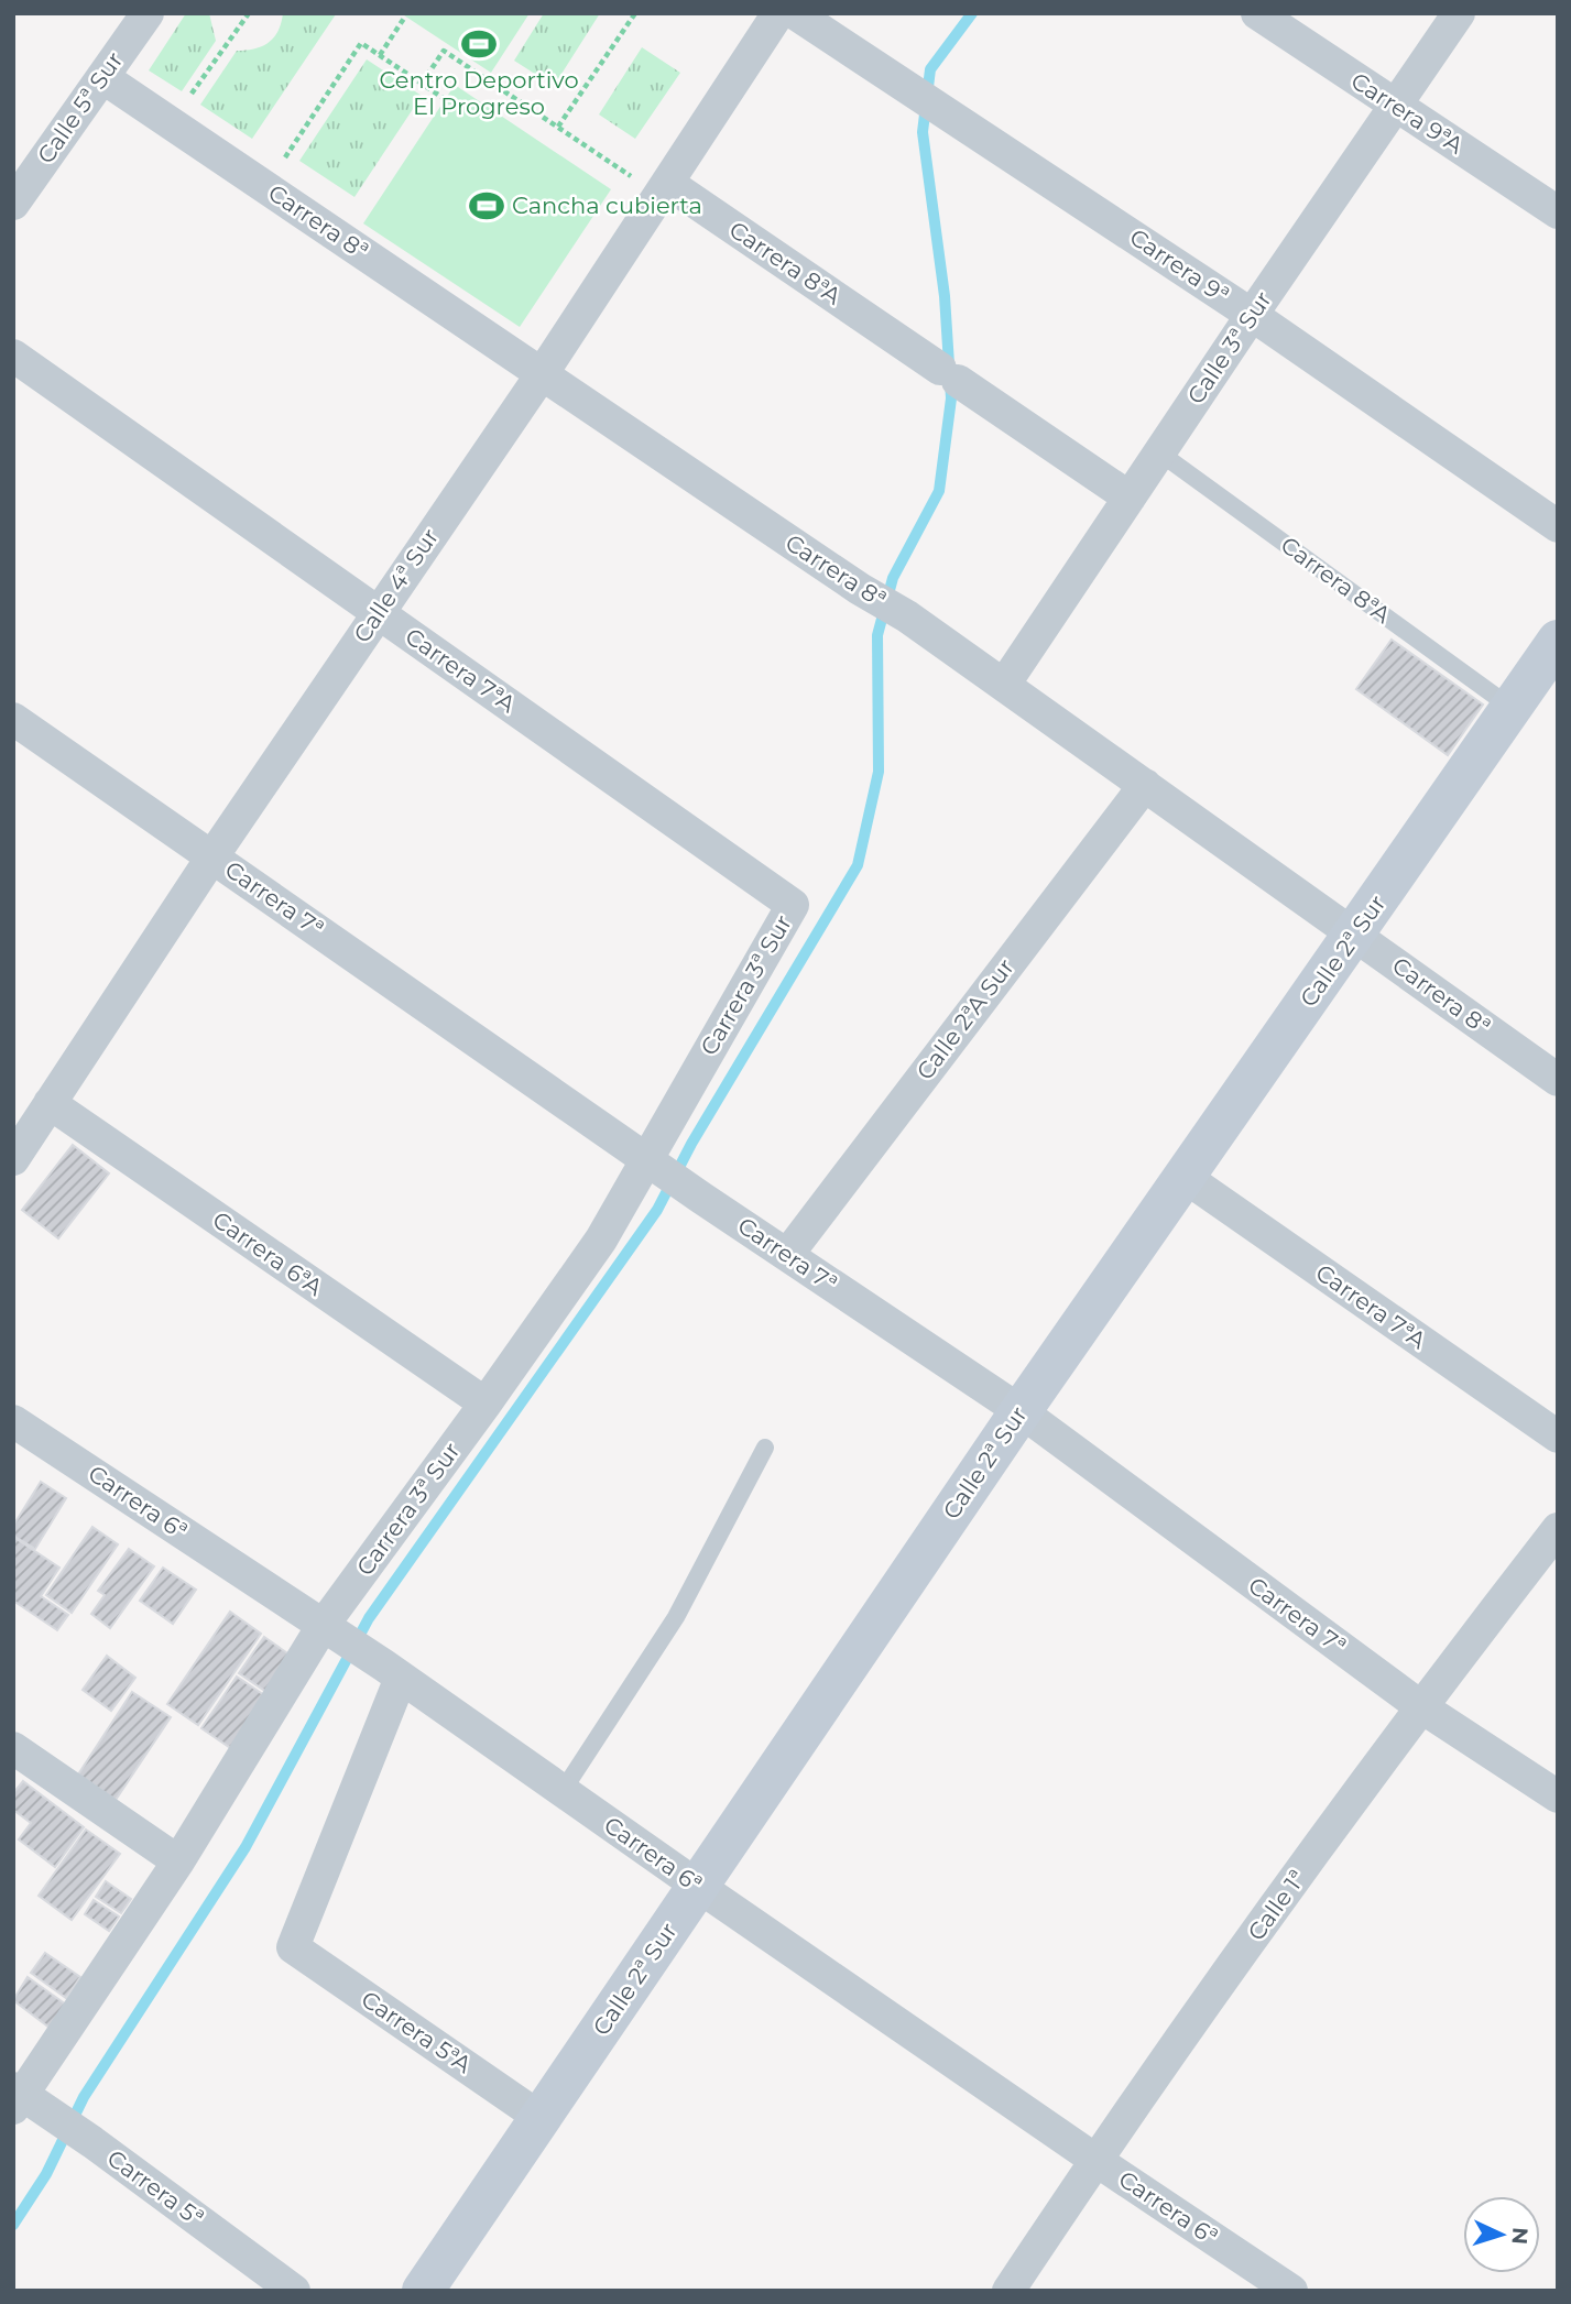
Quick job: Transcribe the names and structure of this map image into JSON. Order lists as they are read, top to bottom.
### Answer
{
  "streets": {
    "street": [
      "Calle 5ª Sur",
      "Carrera 9ªA",
      "Carrera 8ª",
      "Carrera 8ªA",
      "Carrera 9ª",
      "Calle 3ª Sur",
      "Calle 4ª Sur",
      "Carrera 7ªA",
      "Carrera 7ª",
      "Calle 2ª Sur",
      "Carrera 3ª Sur",
      "Calle 2ªA Sur",
      "Carrera 6ªA",
      "Carrera 6ª",
      "Calle 1ª",
      "Carrera 5ªA",
      "Carrera 5ª"
    ]
  },
  "crossings": [
    ["Calle 5ª Sur", "Carrera 8ª"],
    ["Carrera 9ªA", "Calle 3ª Sur"],
    ["Carrera 8ª", "Calle 3ª Sur"],
    ["Carrera 8ª", "Calle 4ª Sur"],
    ["Carrera 8ª", "Calle 2ª Sur"],
    ["Carrera 8ª", "Calle 2ªA Sur"],
    ["Carrera 8ªA", "Calle 3ª Sur"],
    ["Carrera 8ªA", "Calle 4ª Sur"],
    ["Carrera 8ªA", "Calle 2ª Sur"],
    ["Carrera 9ª", "Calle 3ª Sur"],
    ["Calle 4ª Sur", "Carrera 7ªA"],
    ["Calle 4ª Sur", "Carrera 7ª"],
    ["Calle 4ª Sur", "Carrera 6ªA"],
    ["Carrera 7ªA", "Calle 2ª Sur"],
    ["Carrera 7ªA", "Carrera 3ª Sur"],
    ["Carrera 7ª", "Calle 2ª Sur"],
    ["Carrera 7ª", "Carrera 3ª Sur"],
    ["Carrera 7ª", "Calle 2ªA Sur"],
    ["Carrera 7ª", "Calle 1ª"],
    ["Calle 2ª Sur", "Carrera 6ª"],
    ["Calle 2ª Sur", "Carrera 5ªA"],
    ["Carrera 3ª Sur", "Carrera 6ªA"],
    ["Carrera 3ª Sur", "Carrera 6ª"],
    ["Carrera 3ª Sur", "Carrera 5ª"],
    ["Carrera 6ª", "Calle 1ª"],
    ["Carrera 6ª", "Carrera 5ªA"]
  ],
  "places": {
    "sports": ["Centro Deportivo El Progreso", "Cancha cubierta"]
  },
  "north": "right"
}
